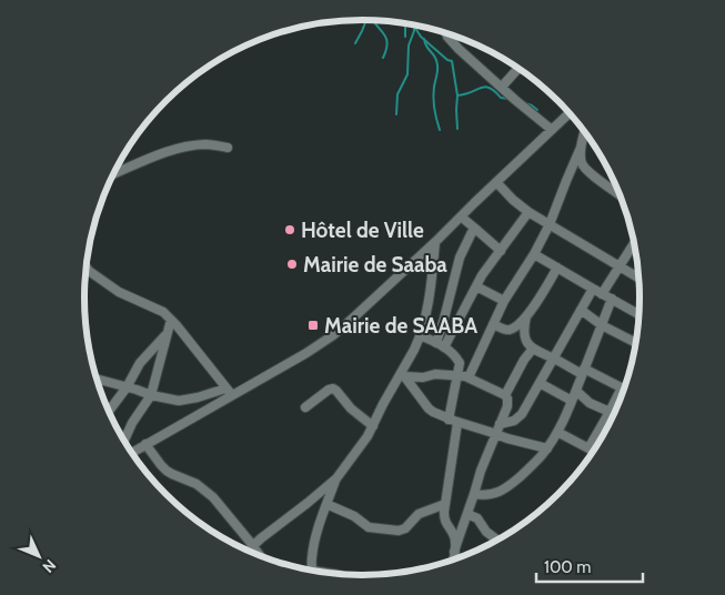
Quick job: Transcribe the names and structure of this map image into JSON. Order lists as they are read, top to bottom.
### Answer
{
  "places": {
    "other": ["Hôtel de Ville", "Mairie de Saaba"],
    "transit": ["Mairie de SAABA"]
  },
  "scale_bar": "100 m",
  "north": "bottom right"
}
